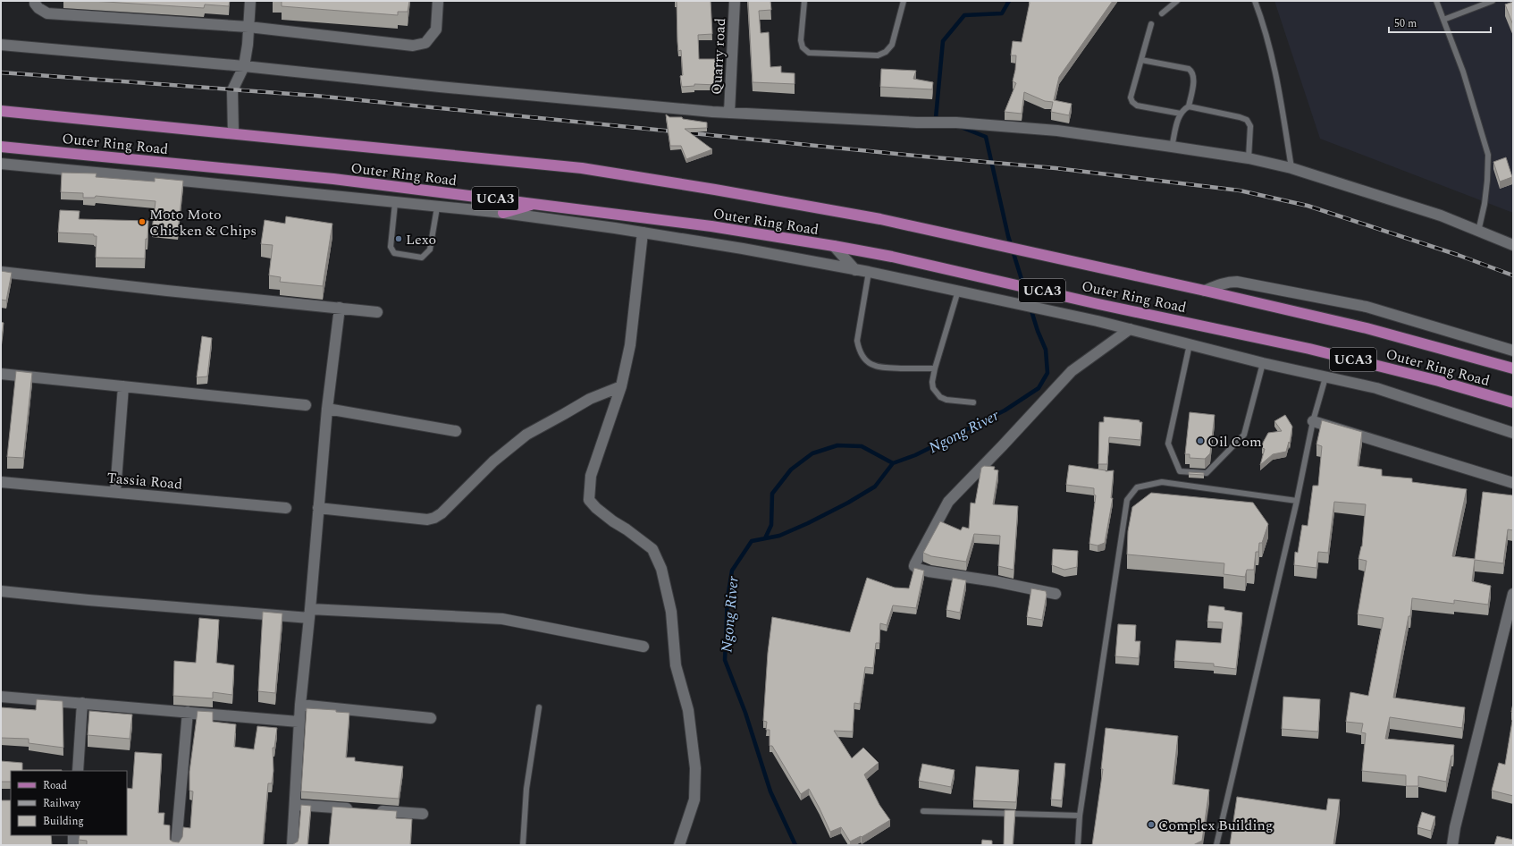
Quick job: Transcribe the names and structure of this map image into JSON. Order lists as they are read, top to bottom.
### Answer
{
  "streets": {
    "main road": ["Outer Ring Road", "UCA3"],
    "street": ["Quarry road", "Tassia Road"]
  },
  "water": ["Ngong River"],
  "places": [
    "Moto Moto Chicken & Chips",
    "Lexo",
    "Oil Com",
    "Complex Building"
  ],
  "legend": ["Road", "Railway", "Building"],
  "scale_bar": "50 m"
}
